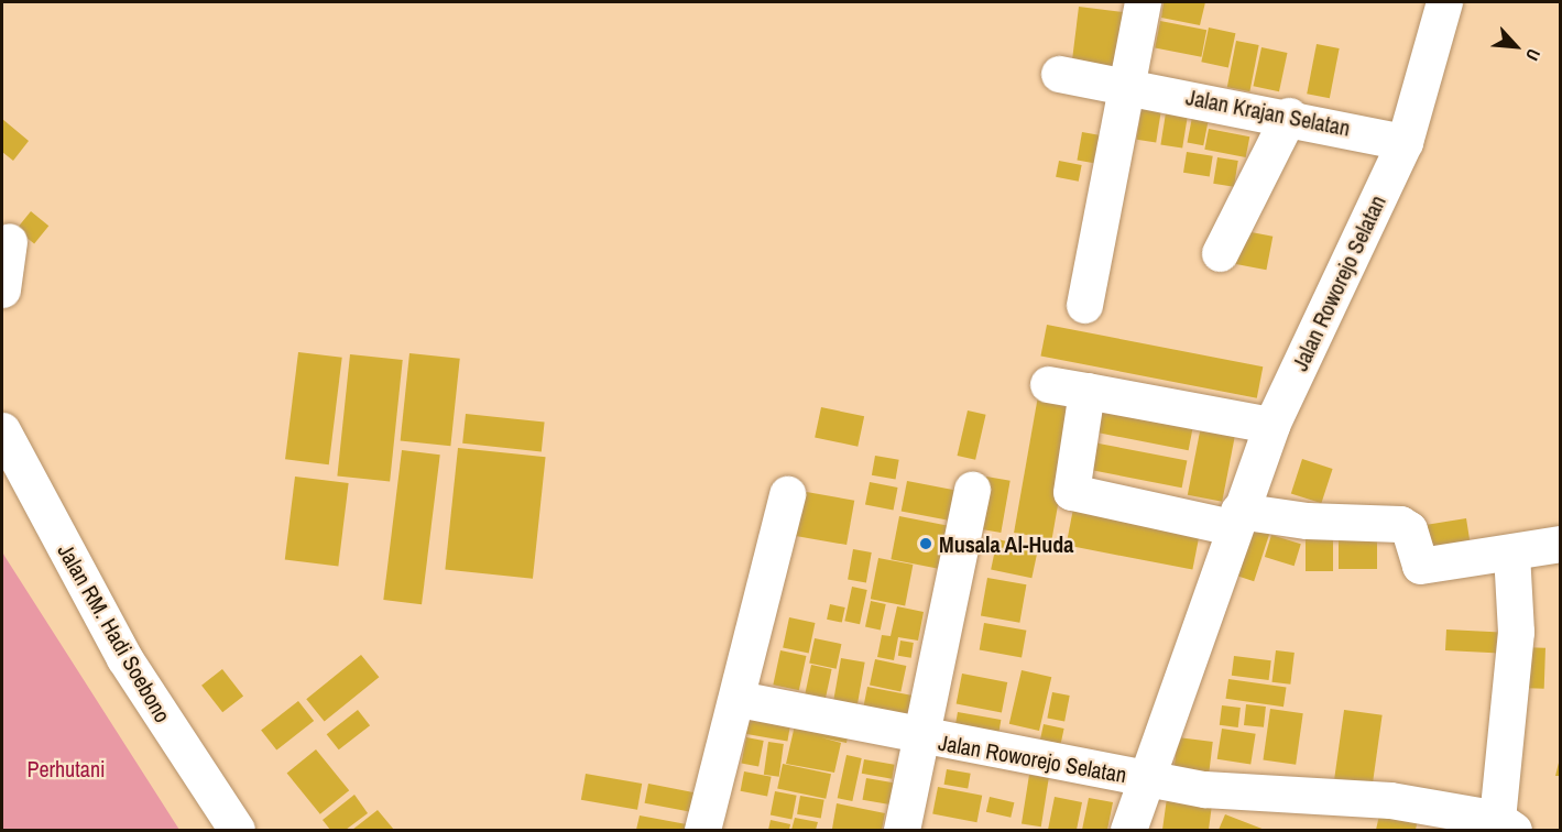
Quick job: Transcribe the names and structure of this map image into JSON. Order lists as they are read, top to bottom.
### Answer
{
  "streets": {
    "street": ["Jalan Krajan Selatan", "Jalan Roworejo Selatan", "Jalan RM. Hadi Soebono"]
  },
  "crossings": [
    ["Jalan Krajan Selatan", "Jalan Roworejo Selatan"]
  ],
  "parks": ["Perhutani"],
  "places": ["Musala Al-Huda"],
  "north": "bottom right"
}
